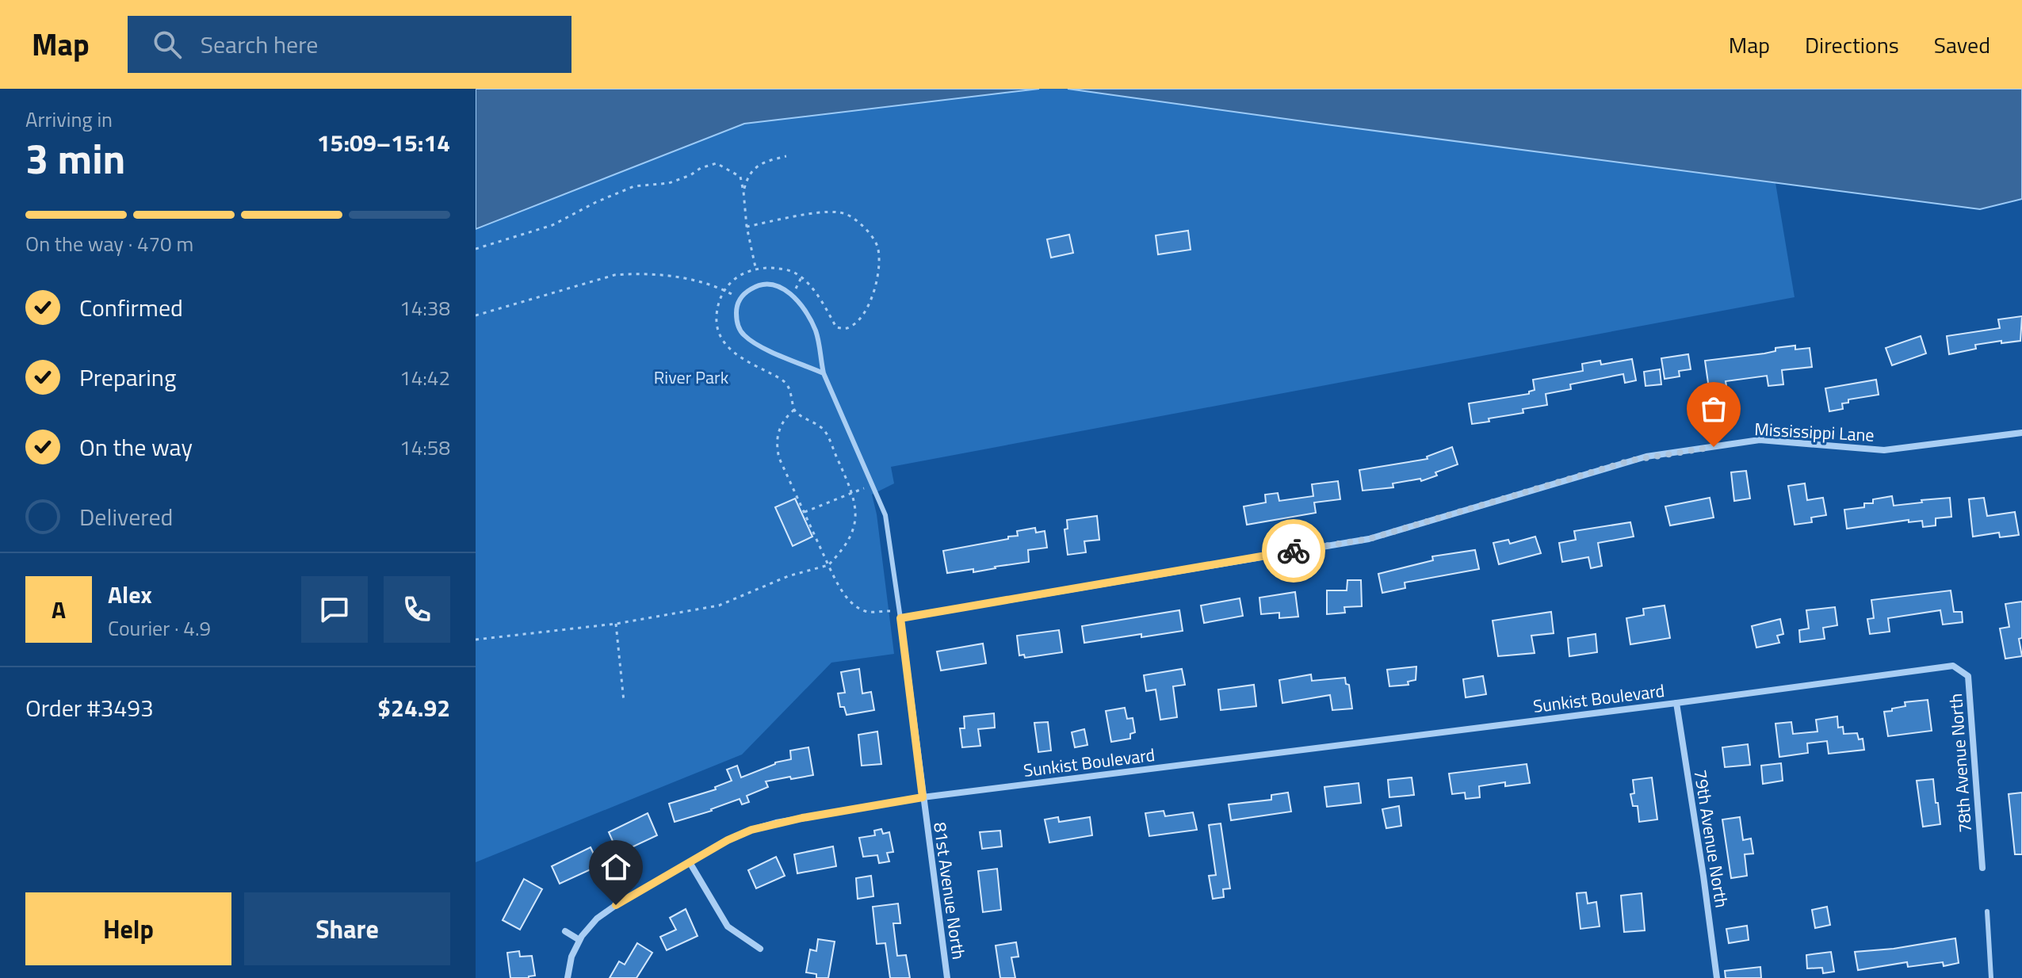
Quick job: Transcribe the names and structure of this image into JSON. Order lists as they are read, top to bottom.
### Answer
{
  "streets": {
    "street": [
      "Mississippi Lane",
      "Sunkist Boulevard",
      "78th Avenue North",
      "79th Avenue North",
      "81st Avenue North"
    ]
  },
  "crossings": [
    ["Mississippi Lane", "81st Avenue North"],
    ["Sunkist Boulevard", "78th Avenue North"],
    ["Sunkist Boulevard", "79th Avenue North"],
    ["Sunkist Boulevard", "81st Avenue North"]
  ],
  "parks": ["River Park"],
  "page": {
    "header": "Map",
    "search": "Search here",
    "nav": ["Map", "Directions", "Saved"],
    "heading": ["3 min", "Arriving in", "15:09–15:14"],
    "panel": [
      "Alex",
      "Courier · 4.9",
      "Order #3493",
      "$24.92"
    ],
    "bar": "On the way · 470 m",
    "list": [
      ["Confirmed", "14:38"],
      ["Preparing", "14:42"],
      ["On the way", "14:58"],
      "Delivered"
    ],
    "round": "A",
    "buttons": ["Help", "Share"]
  }
}
